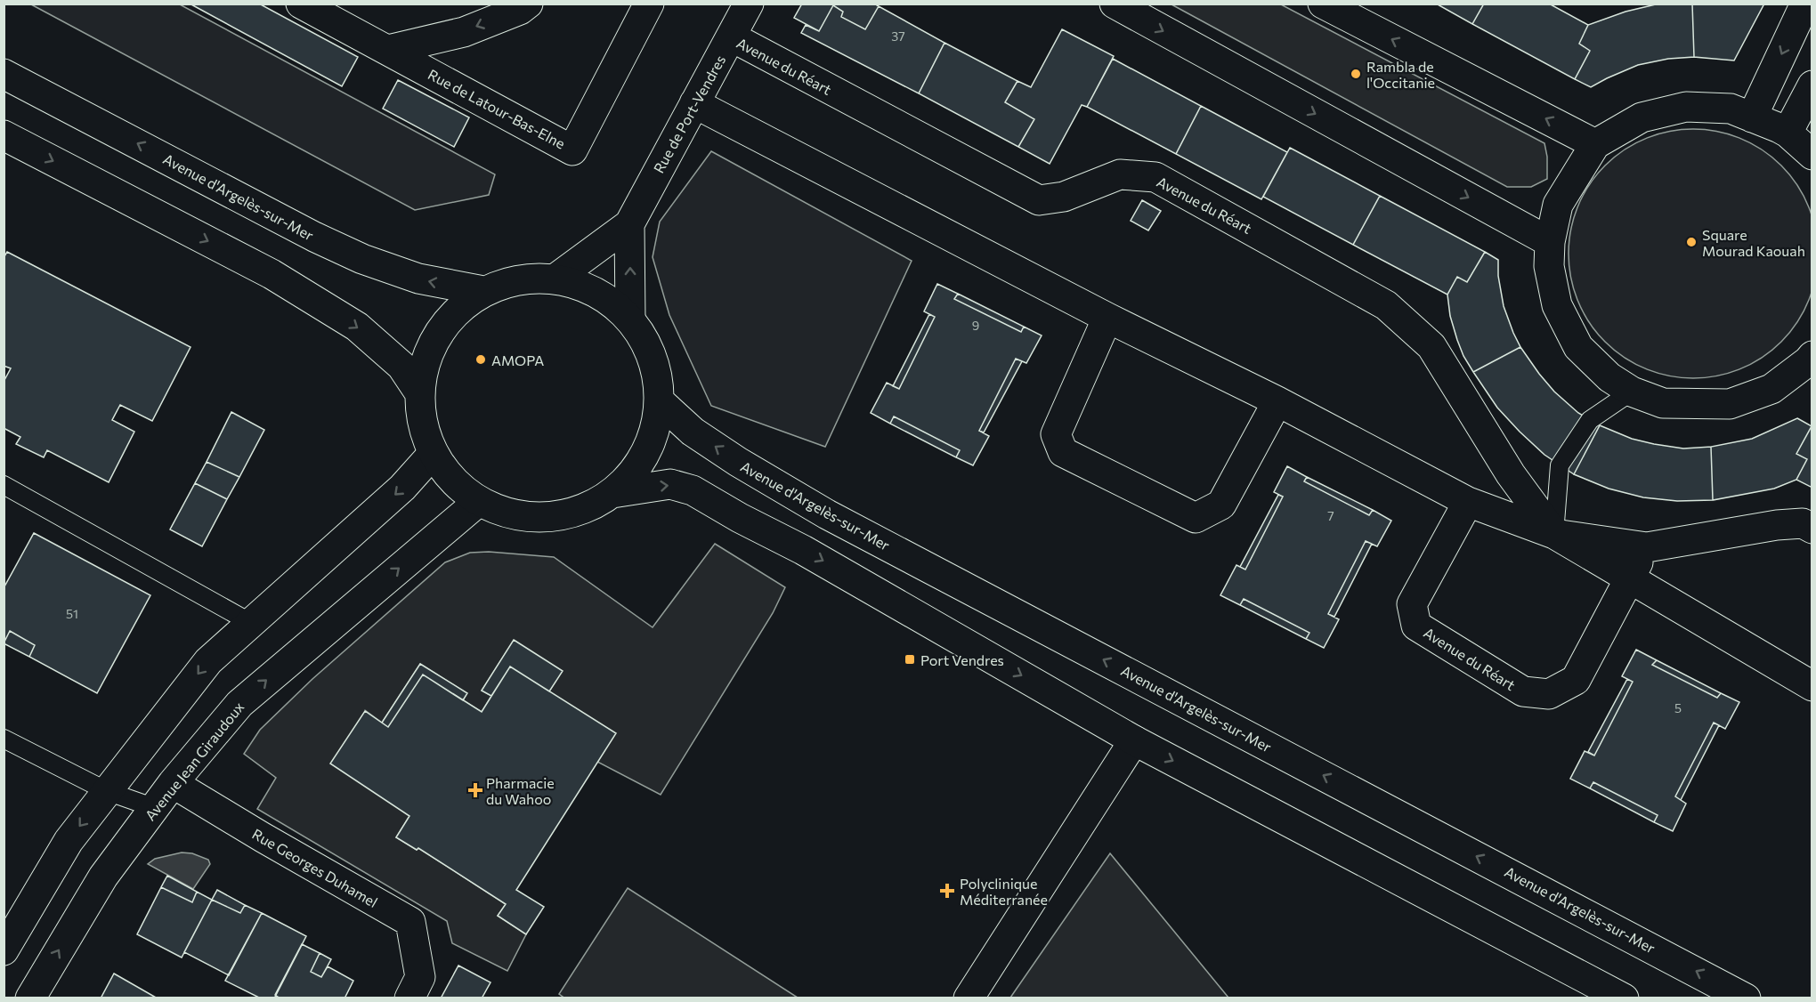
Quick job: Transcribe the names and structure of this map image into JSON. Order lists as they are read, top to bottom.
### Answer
{
  "streets": {
    "street": [
      "Avenue du Réart",
      "Rue de Latour-Bas-Elne",
      "Rue de Port-Vendres",
      "Avenue d'Argelès-sur-Mer",
      "Avenue Jean Giraudoux",
      "Rue Georges Duhamel"
    ]
  },
  "crossings": [
    ["Avenue du Réart", "Rue de Port-Vendres"],
    ["Avenue Jean Giraudoux", "Rue Georges Duhamel"]
  ],
  "places": {
    "other": ["Rambla de l'Occitanie", "Square Mourad Kaouah", "AMOPA"],
    "transit": ["Port Vendres"],
    "health": ["Pharmacie du Wahoo", "Polyclinique Méditerranée"]
  },
  "house_numbers": [
    "37",
    "9",
    "7",
    "51",
    "5"
  ]
}
